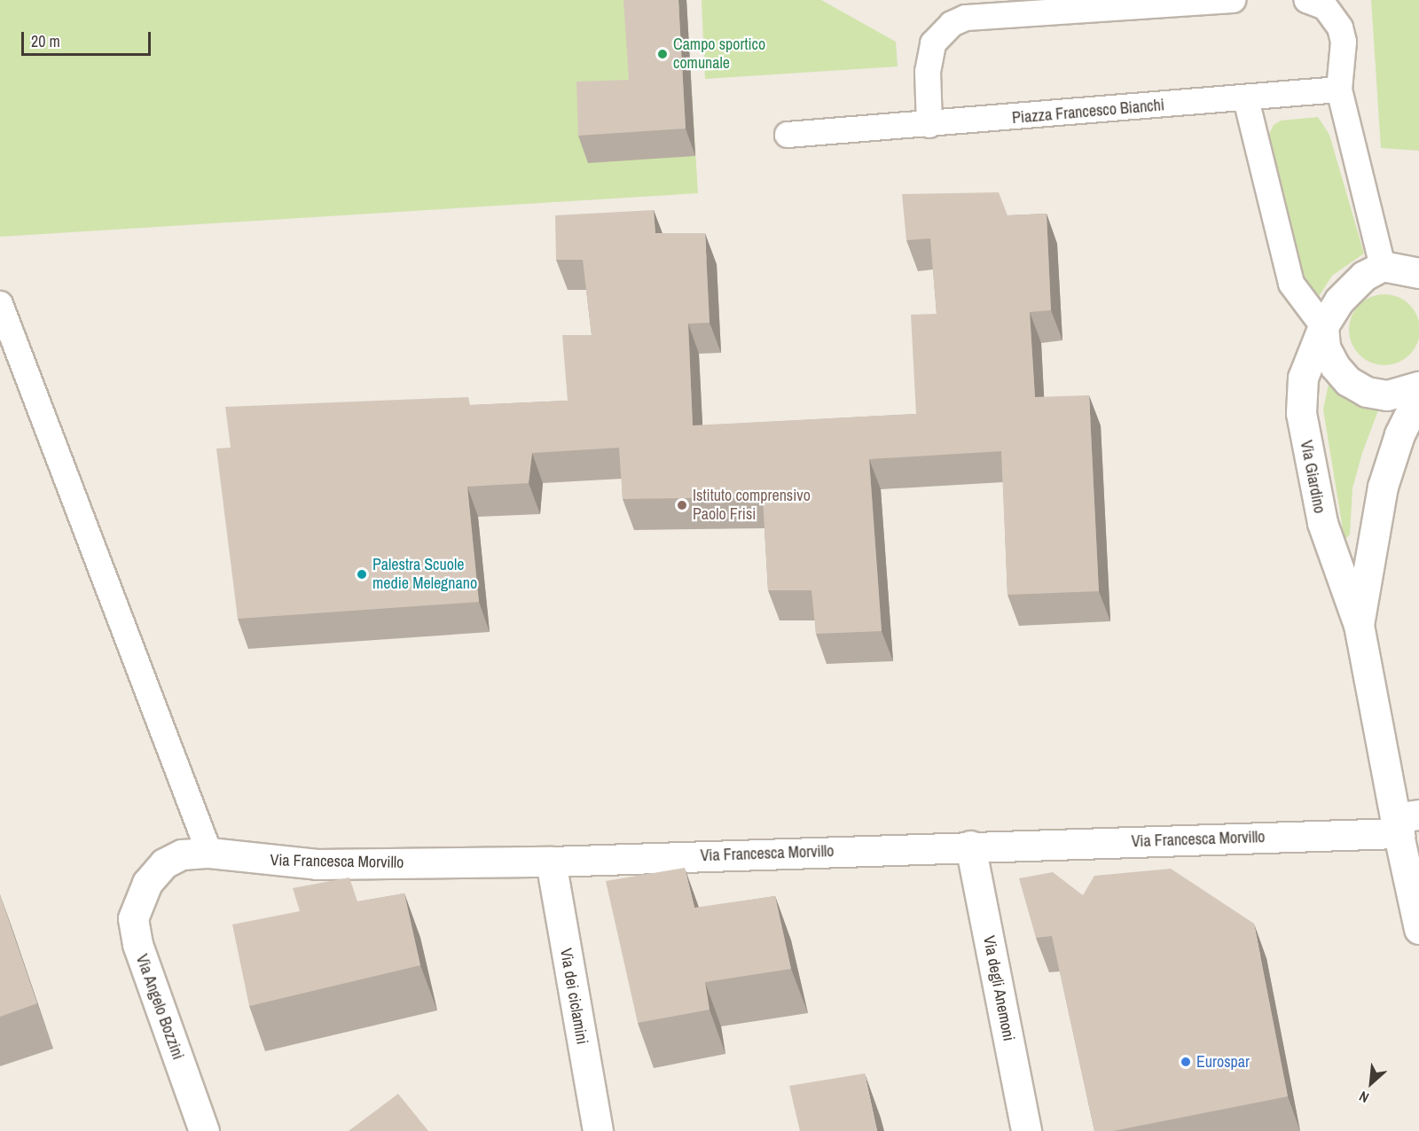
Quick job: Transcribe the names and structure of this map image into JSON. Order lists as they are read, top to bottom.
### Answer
{
  "streets": {
    "street": [
      "Via Giardino",
      "Via Francesca Morvillo",
      "Via degli Anemoni",
      "Via dei ciclamini",
      "Via Angelo Bozzini"
    ],
    "lane": ["Piazza Francesco Bianchi"]
  },
  "crossings": [
    ["Via Giardino", "Via Francesca Morvillo"],
    ["Via Francesca Morvillo", "Via degli Anemoni"],
    ["Via Francesca Morvillo", "Via dei ciclamini"],
    ["Via Francesca Morvillo", "Via Angelo Bozzini"]
  ],
  "places": [
    "Campo sportico comunale",
    "Istituto comprensivo Paolo Frisi",
    "Palestra Scuole medie Melegnano",
    "Eurospar"
  ],
  "scale_bar": "20 m",
  "north": "bottom left"
}
